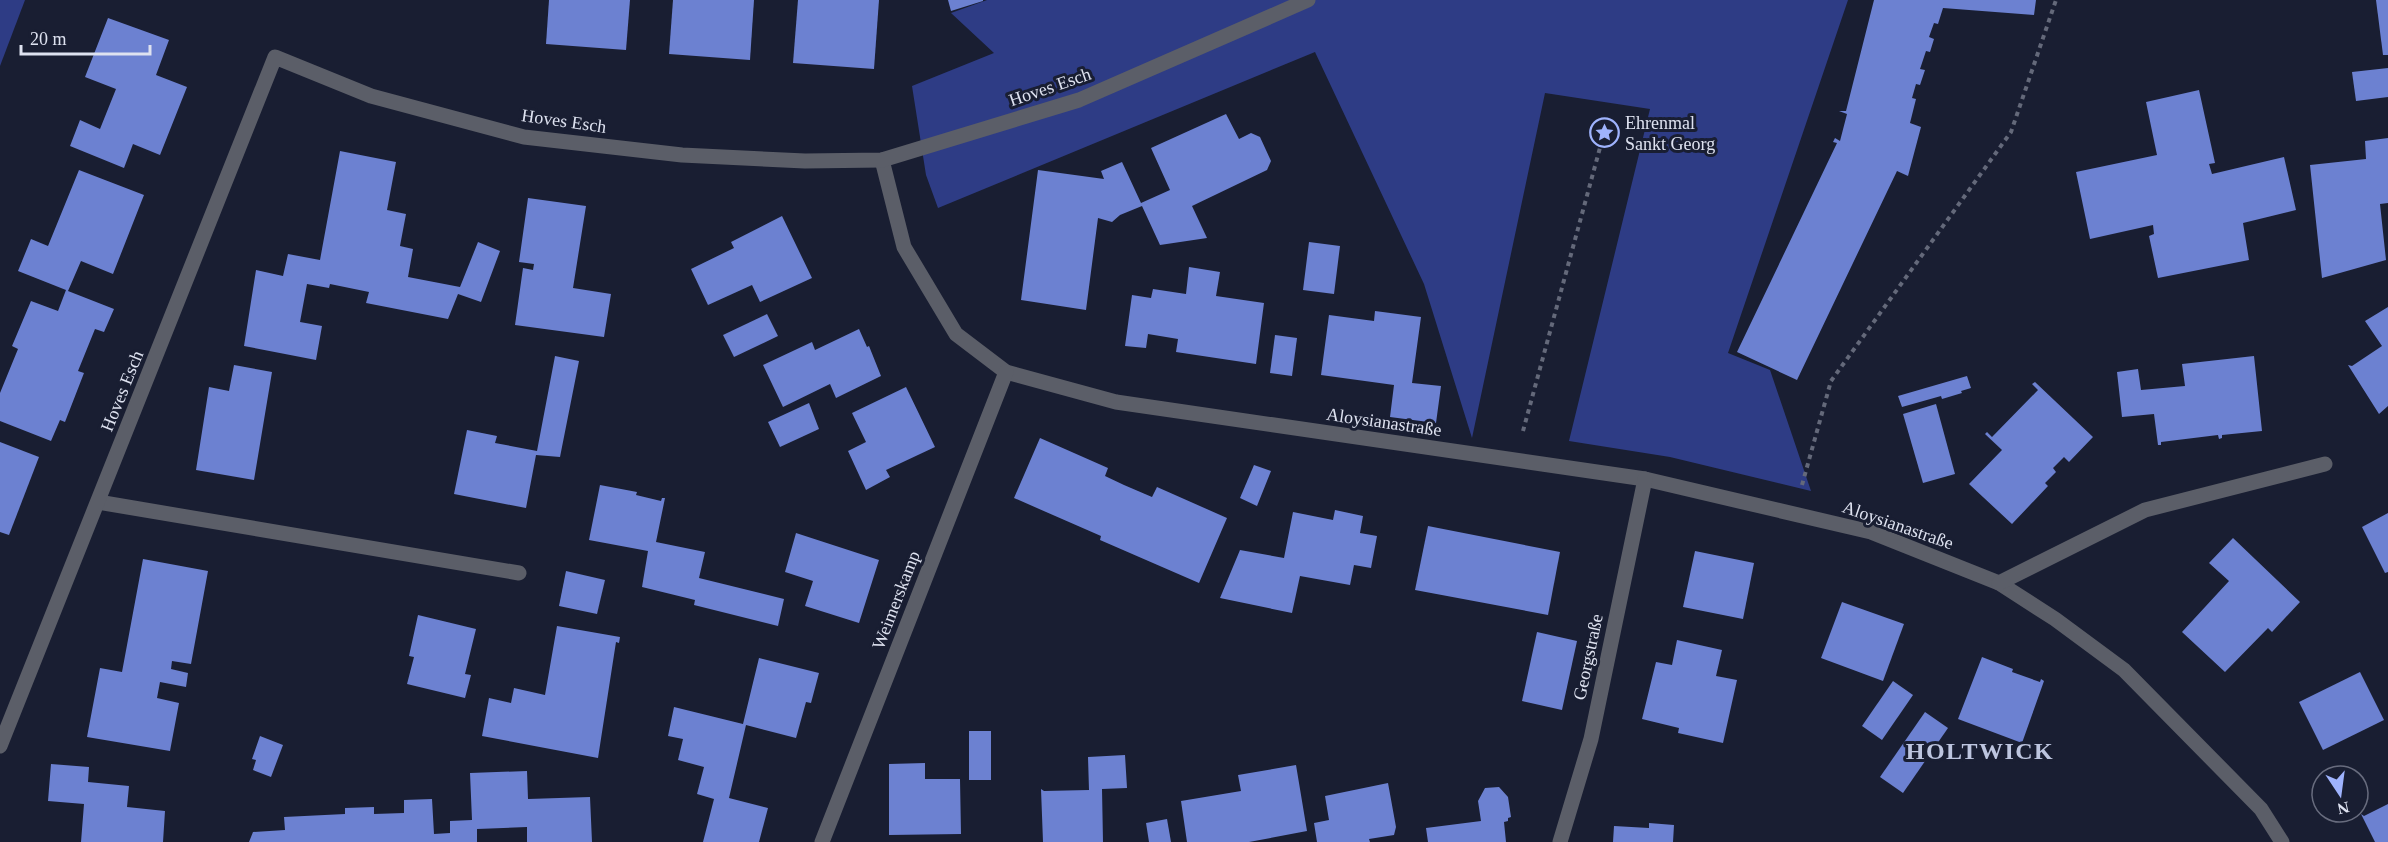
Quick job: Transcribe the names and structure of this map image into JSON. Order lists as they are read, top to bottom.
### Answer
{
  "streets": {
    "street": [
      "Hoves Esch",
      "Aloysianastraße",
      "Weimerskamp",
      "Georgstraße"
    ]
  },
  "crossings": [
    ["Hoves Esch", "Aloysianastraße"],
    ["Aloysianastraße", "Weimerskamp"],
    ["Aloysianastraße", "Georgstraße"]
  ],
  "districts": ["HOLTWICK"],
  "places": {
    "place": ["Ehrenmal Sankt Georg"]
  },
  "scale_bar": "20 m",
  "north": "bottom"
}
